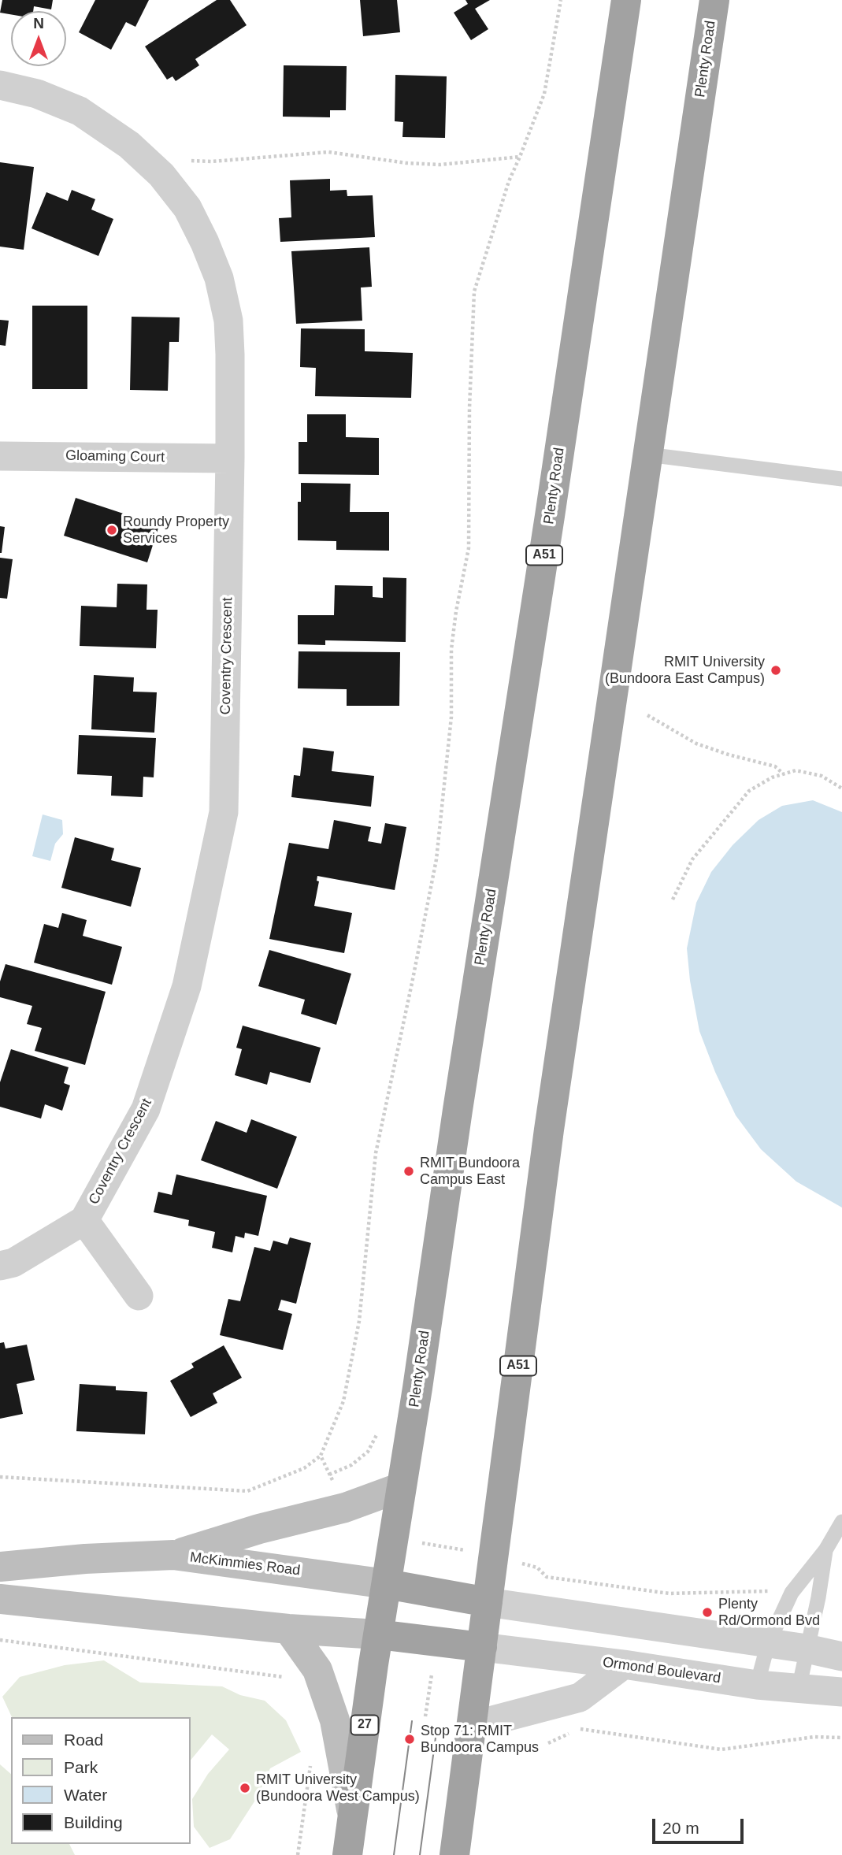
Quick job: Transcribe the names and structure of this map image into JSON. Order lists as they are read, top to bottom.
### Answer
{
  "streets": {
    "highway": [
      "Plenty Road",
      "A51",
      "McKimmies Road",
      "27"
    ],
    "street": ["Gloaming Court", "Coventry Crescent", "Ormond Boulevard"]
  },
  "crossings": [
    ["Plenty Road", "McKimmies Road"],
    ["Plenty Road", "Ormond Boulevard"],
    ["Gloaming Court", "Coventry Crescent"]
  ],
  "places": [
    "Roundy Property Services",
    "RMIT University (Bundoora East Campus)",
    "RMIT Bundoora Campus East",
    "Plenty Rd/Ormond Bvd",
    "Stop 71: RMIT Bundoora Campus",
    "RMIT University (Bundoora West Campus)"
  ],
  "legend": [
    "Road",
    "Park",
    "Water",
    "Building"
  ],
  "scale_bar": "20 m",
  "north": "top"
}
